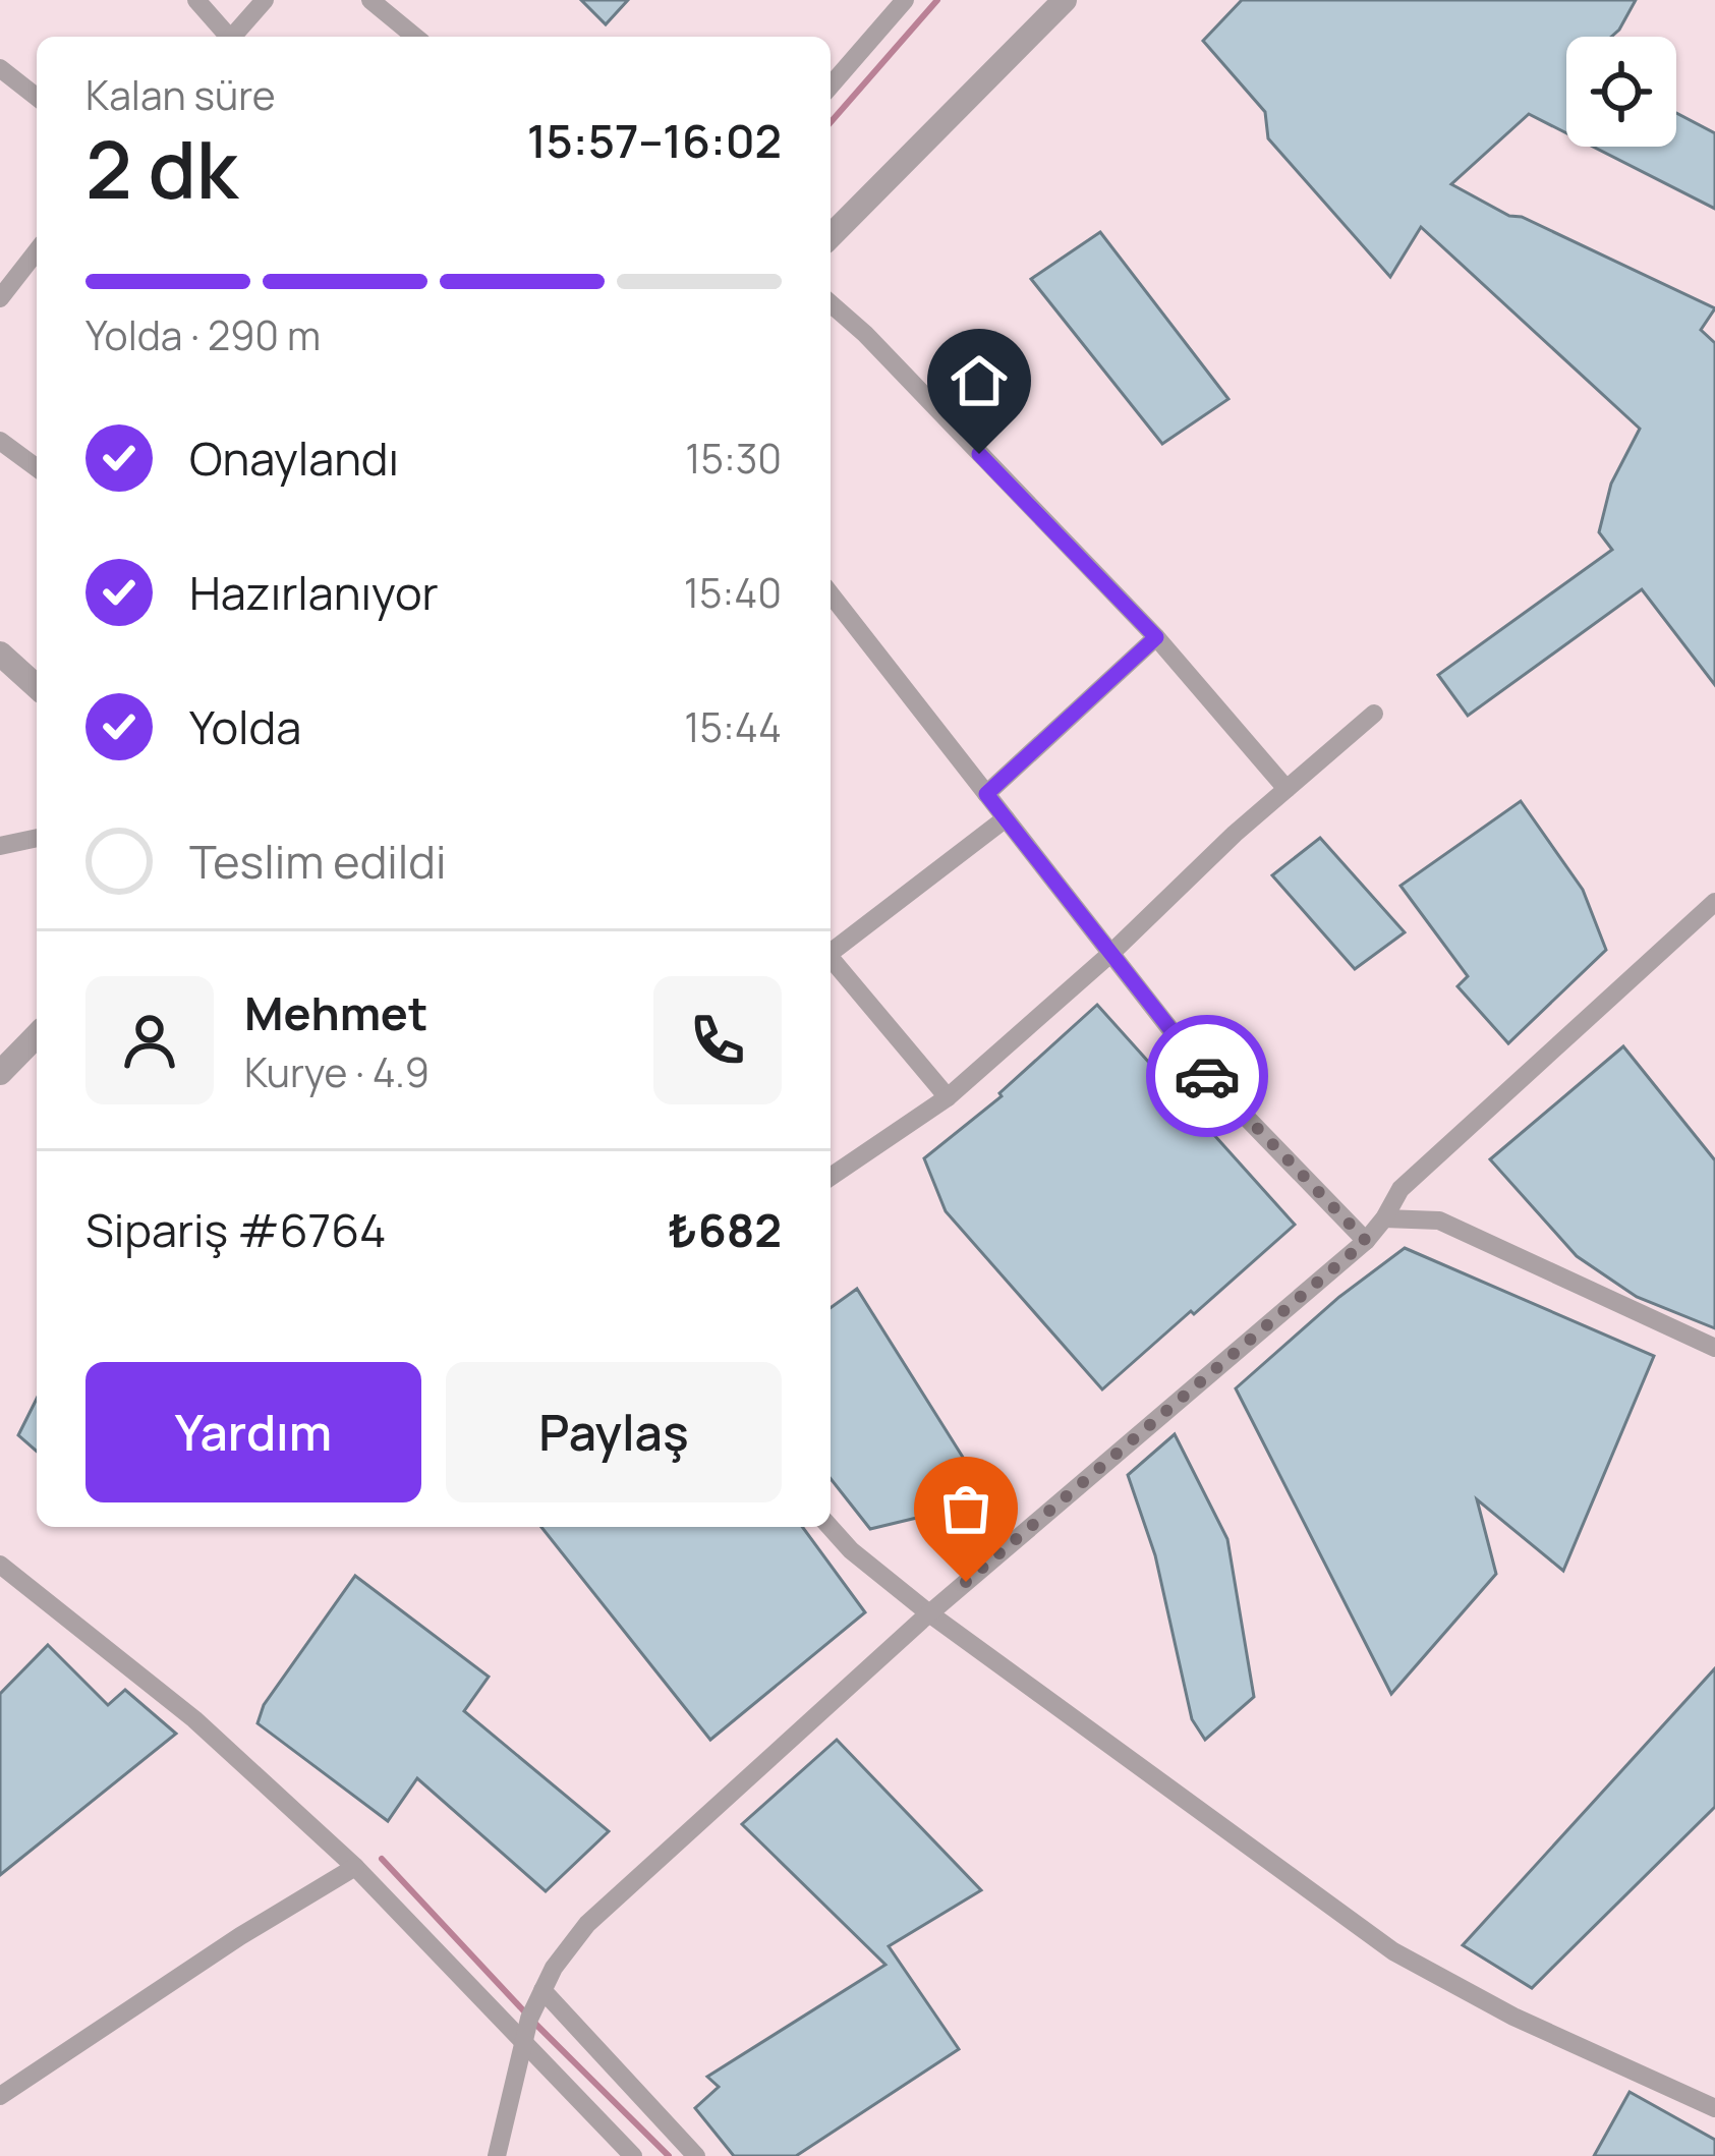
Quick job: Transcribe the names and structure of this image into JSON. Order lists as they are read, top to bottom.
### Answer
{
  "page": {
    "heading": ["2 dk", "Kalan süre", "15:57–16:02"],
    "panel": [
      "Mehmet",
      "Kurye · 4.9",
      "Sipariş #6764",
      "₺682"
    ],
    "bar": "Yolda · 290 m",
    "list": [
      ["Onaylandı", "15:30"],
      ["Hazırlanıyor", "15:40"],
      ["Yolda", "15:44"],
      "Teslim edildi"
    ],
    "buttons": ["Yardım", "Paylaş"]
  }
}
